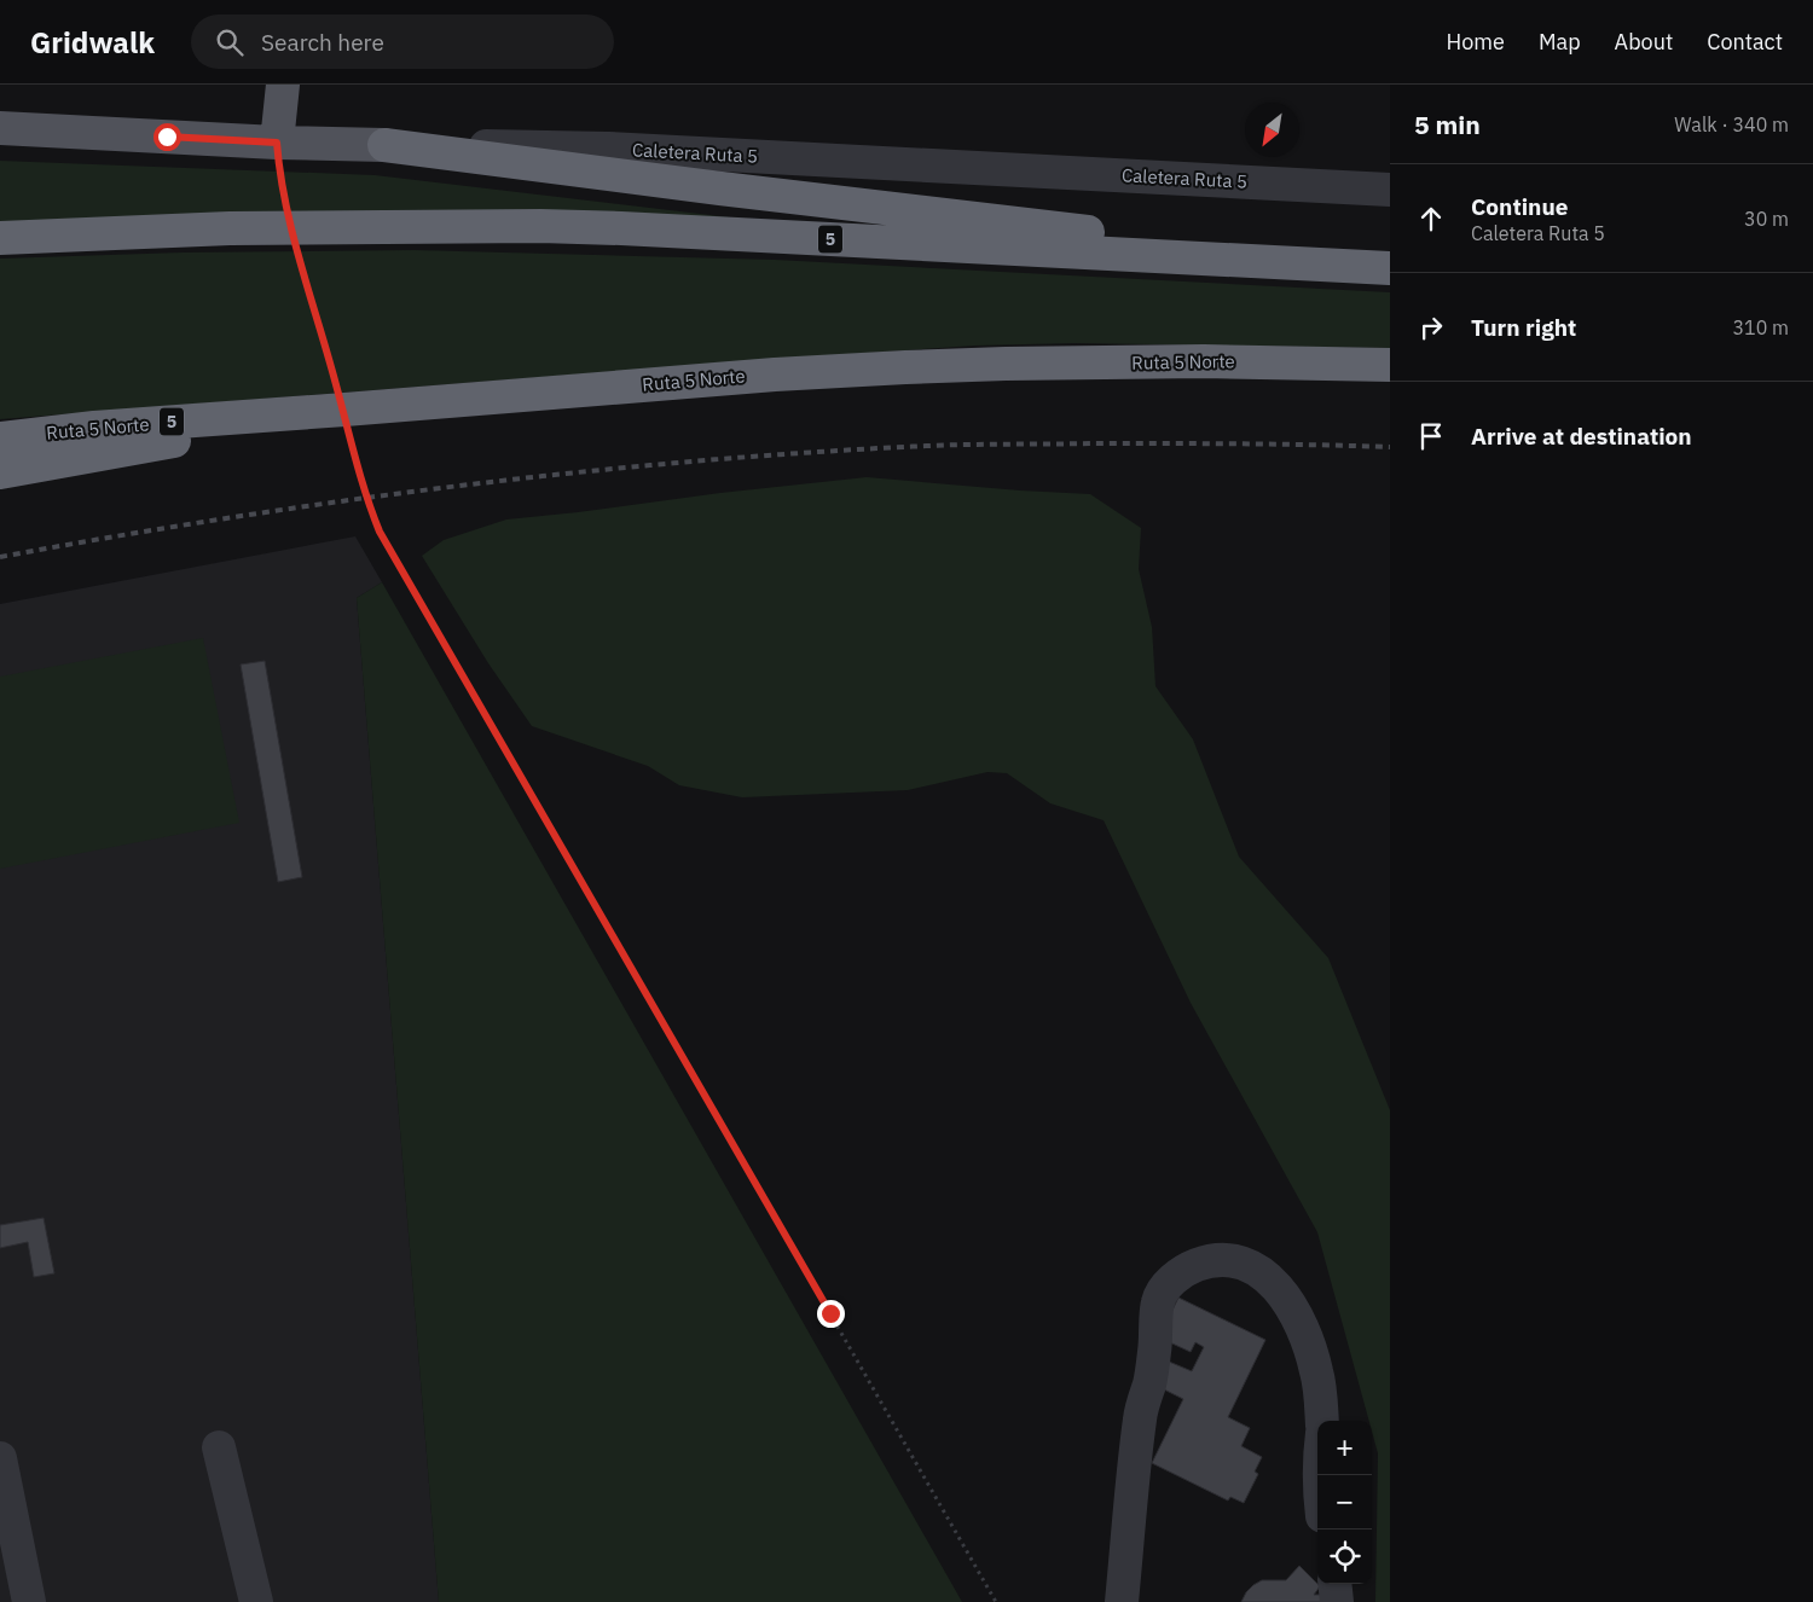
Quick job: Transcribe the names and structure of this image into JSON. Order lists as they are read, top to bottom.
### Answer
{
  "streets": {
    "highway": ["5", "Ruta 5 Norte"],
    "main road": ["Caletera Ruta 5"]
  },
  "north": "bottom left",
  "page": {
    "header": "Gridwalk",
    "search": "Search here",
    "nav": [
      "Home",
      "Map",
      "About",
      "Contact"
    ],
    "heading": ["5 min", "Walk · 340 m"],
    "list": [
      ["Continue", "Caletera Ruta 5", "30 m"],
      ["Turn right", "310 m"],
      "Arrive at destination"
    ],
    "map_buttons": ["+", "−"]
  }
}
